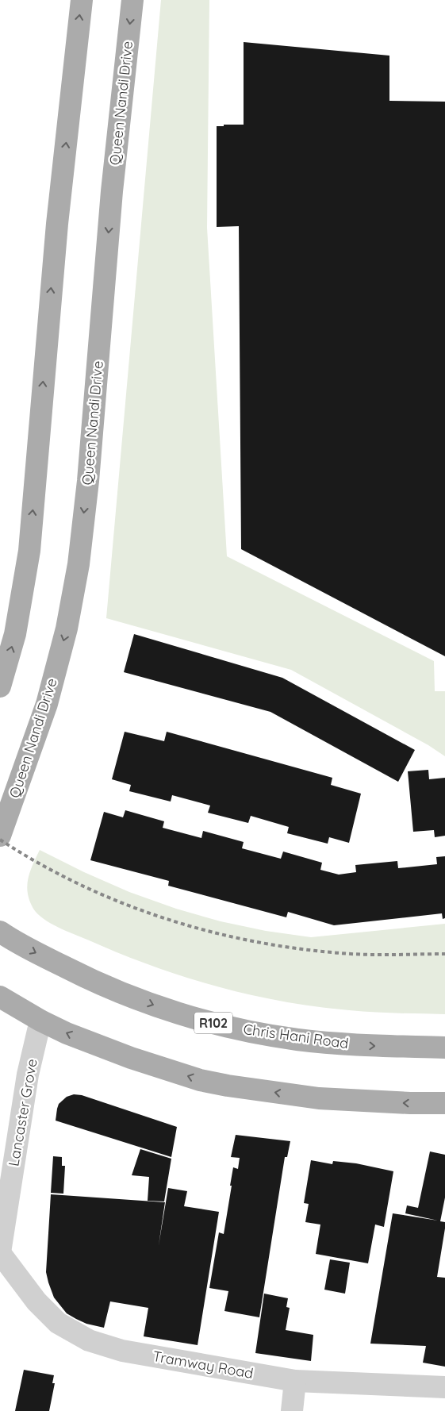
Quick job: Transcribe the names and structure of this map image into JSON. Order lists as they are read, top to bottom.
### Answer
{
  "streets": {
    "main road": ["Queen Nandi Drive", "R102", "Chris Hani Road"],
    "street": ["Lancaster Grove", "Tramway Road"]
  },
  "crossings": [
    ["Lancaster Grove", "Tramway Road"]
  ]
}
